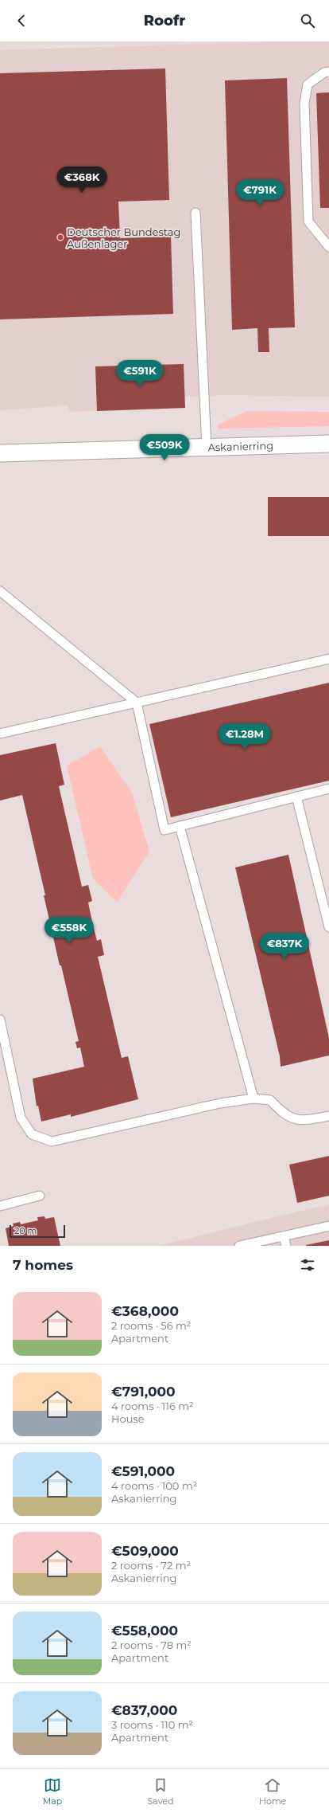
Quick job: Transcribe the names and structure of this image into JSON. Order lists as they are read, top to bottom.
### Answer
{
  "streets": {
    "street": ["Askanierring"]
  },
  "places": ["Deutscher Bundestag Außenlager"],
  "scale_bar": "20 m",
  "page": {
    "header": "Roofr",
    "price": [
      "€368K",
      "€791K",
      "€591K",
      "€509K",
      "€1.28M",
      "€558K",
      "€837K"
    ],
    "scale": "20 m",
    "heading": "7 homes",
    "list": [
      {
        "name": "€368,000",
        "note": "2 rooms · 56 m² · Apartment"
      },
      {
        "name": "€791,000",
        "note": "4 rooms · 116 m² · House"
      },
      {
        "name": "€591,000",
        "note": "4 rooms · 100 m² · Askanierring"
      },
      {
        "name": "€509,000",
        "note": "2 rooms · 72 m² · Askanierring"
      },
      {
        "name": "€558,000",
        "note": "2 rooms · 78 m² · Apartment"
      },
      {
        "name": "€837,000",
        "note": "3 rooms · 110 m² · Apartment"
      }
    ],
    "tabs": ["Map", "Saved", "Home"]
  }
}
